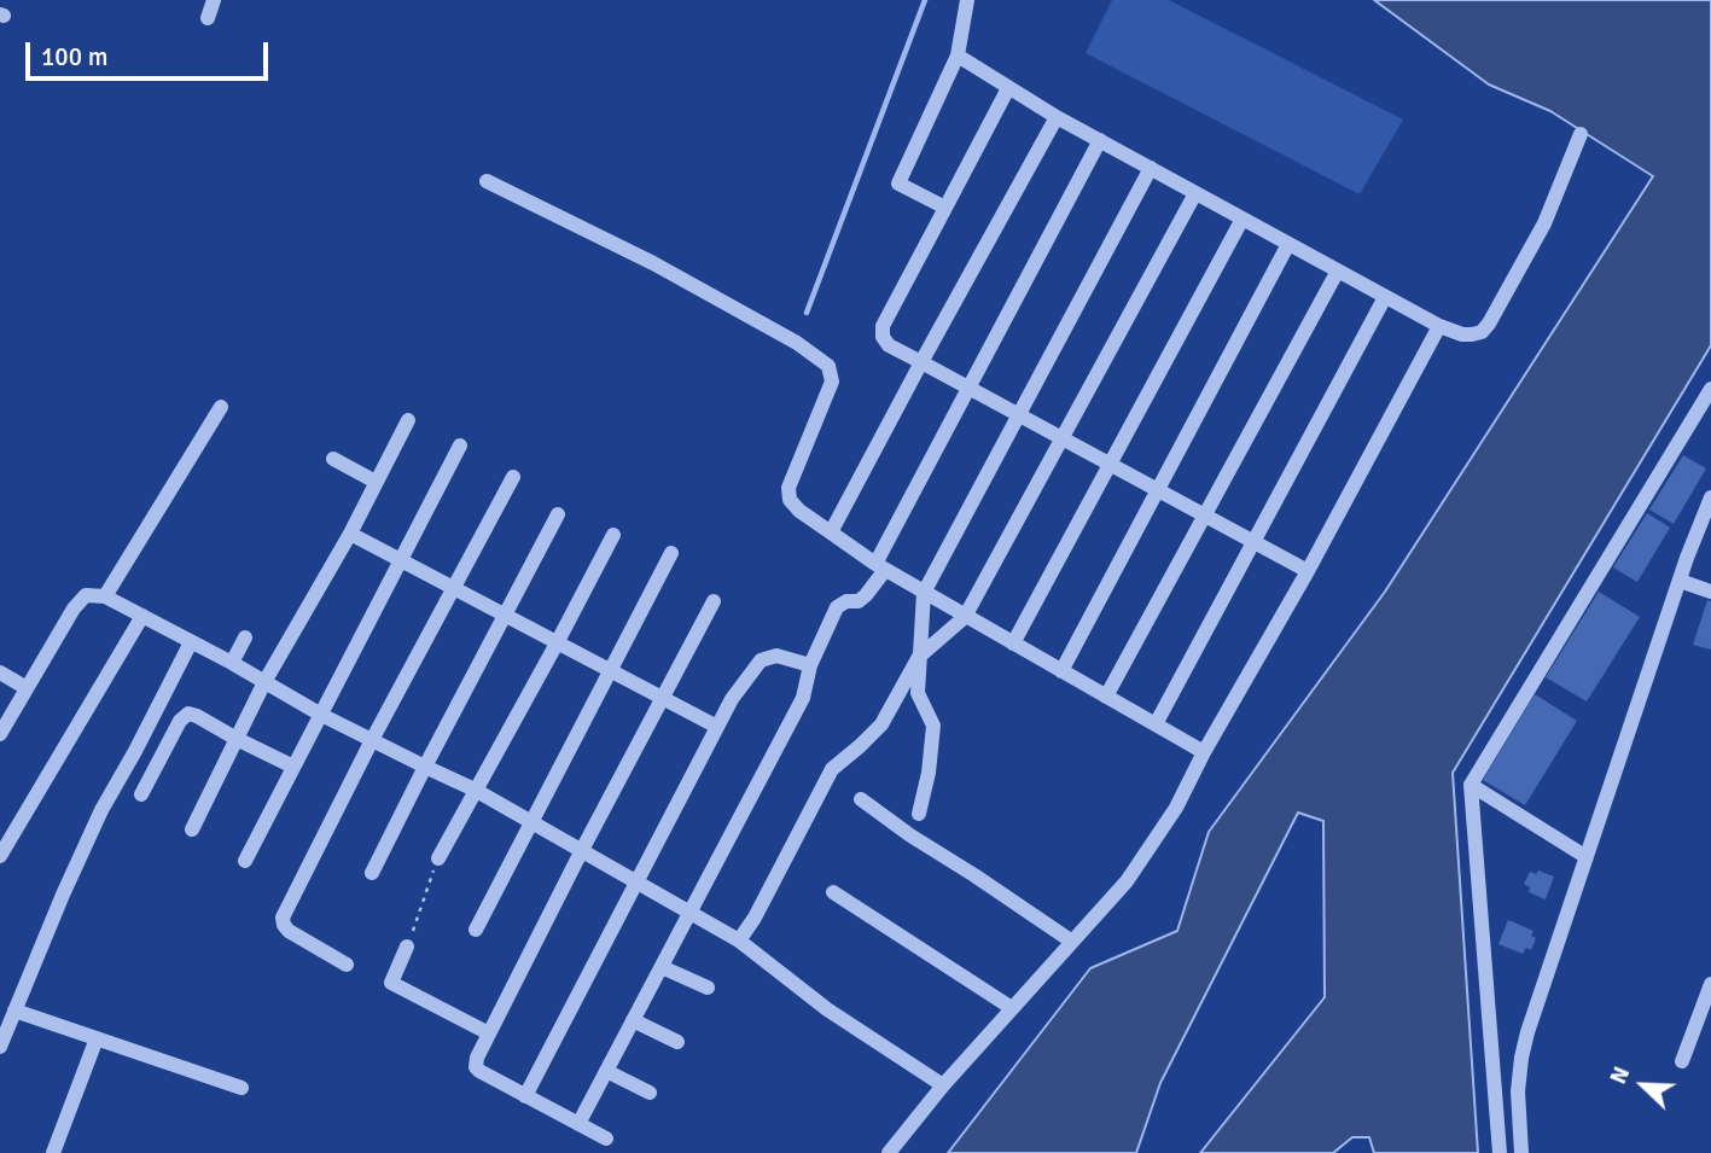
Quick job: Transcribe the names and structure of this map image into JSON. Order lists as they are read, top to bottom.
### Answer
{
  "scale_bar": "100 m",
  "north": "top left"
}
